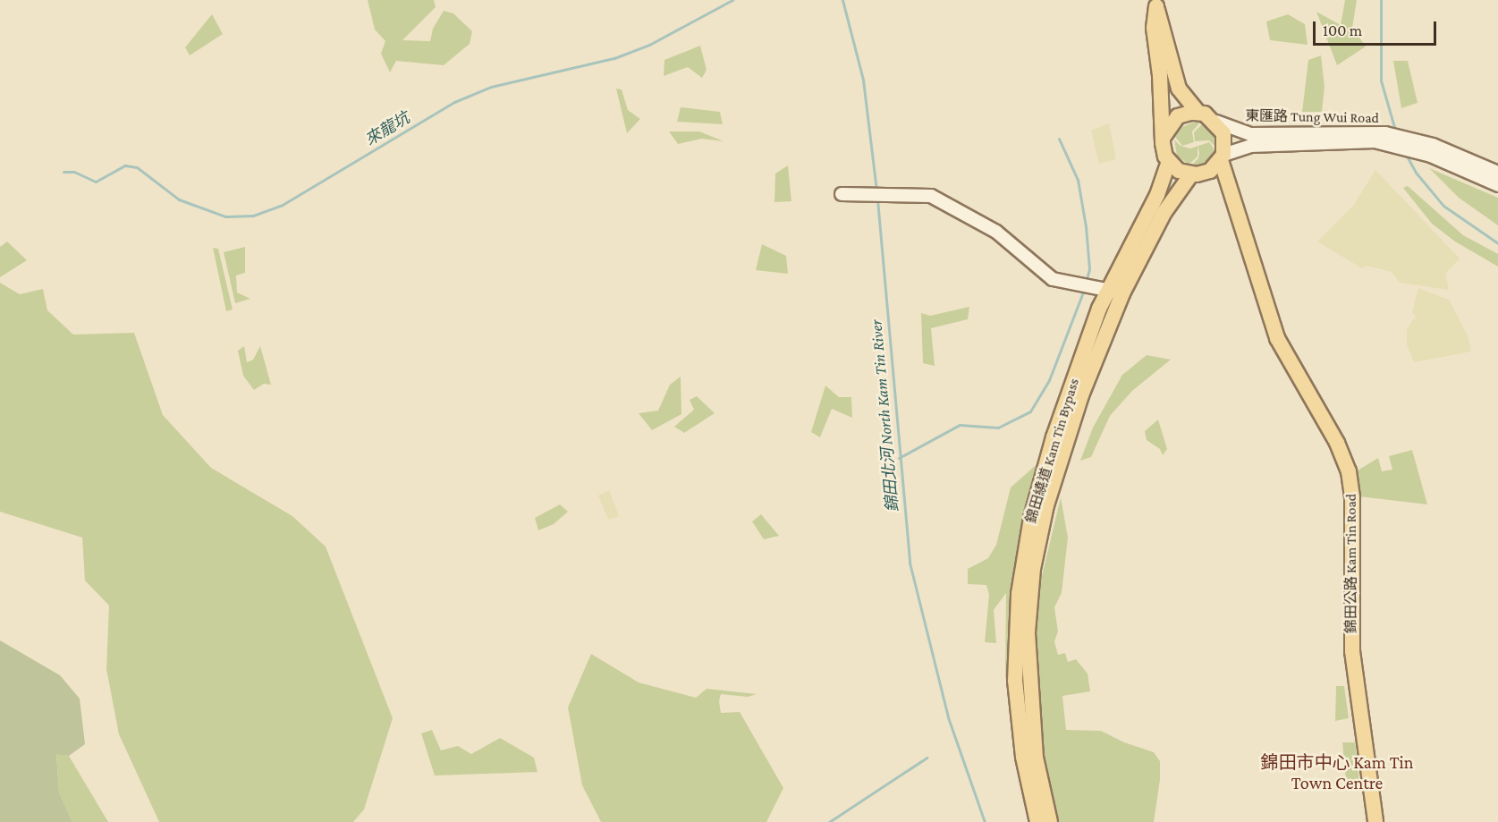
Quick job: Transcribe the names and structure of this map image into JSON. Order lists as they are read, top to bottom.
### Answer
{
  "streets": {
    "main road": ["錦田繞道 Kam Tin Bypass", "錦田公路 Kam Tin Road"],
    "street": ["東匯路 Tung Wui Road"]
  },
  "crossings": [
    ["東匯路 Tung Wui Road", "錦田繞道 Kam Tin Bypass"],
    ["東匯路 Tung Wui Road", "錦田公路 Kam Tin Road"],
    ["錦田繞道 Kam Tin Bypass", "錦田公路 Kam Tin Road"]
  ],
  "districts": ["錦田市中心 Kam Tin Town Centre"],
  "water": ["來龍坑", "錦田北河 North Kam Tin River"],
  "scale_bar": "100 m"
}
